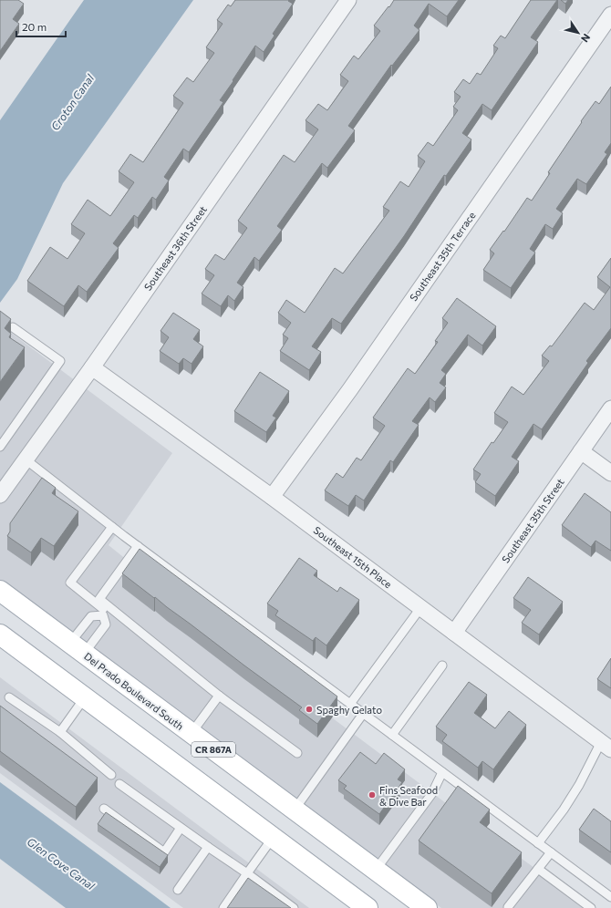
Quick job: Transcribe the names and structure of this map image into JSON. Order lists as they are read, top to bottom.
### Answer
{
  "streets": {
    "main road": ["Del Prado Boulevard South", "CR 867A"],
    "street": [
      "Southeast 36th Street",
      "Southeast 35th Terrace",
      "Southeast 35th Street",
      "Southeast 15th Place"
    ]
  },
  "crossings": [
    ["Southeast 36th Street", "Southeast 15th Place"],
    ["Southeast 35th Terrace", "Southeast 15th Place"],
    ["Southeast 35th Street", "Southeast 15th Place"]
  ],
  "water": ["Croton Canal", "Glen Cove Canal"],
  "places": ["Spaghy Gelato", "Fins Seafood & Dive Bar"],
  "scale_bar": "20 m",
  "north": "bottom right"
}
